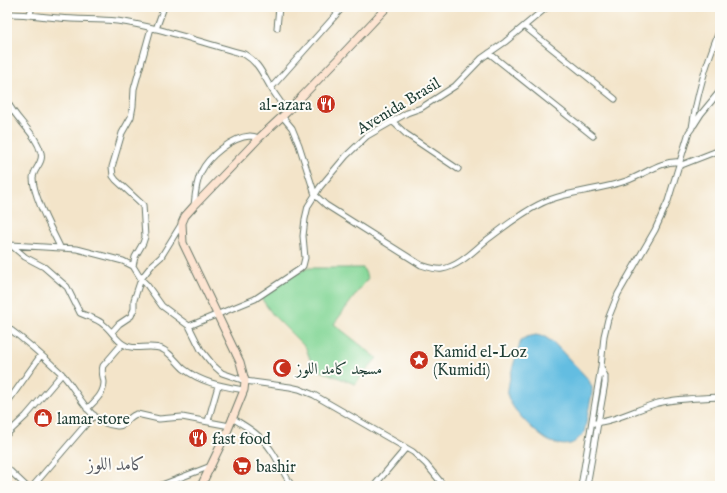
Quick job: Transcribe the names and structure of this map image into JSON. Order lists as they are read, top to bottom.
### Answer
{
  "streets": {
    "street": ["Avenida Brasil"]
  },
  "districts": ["كامد اللوز"],
  "places": {
    "restaurant": ["al-azara", "fast food"],
    "place": ["Kamid el-Loz (Kumidi)"],
    "mosque": ["مسجد كامد اللوز"],
    "shop": ["lamar store"],
    "supermarket": ["bashir"]
  }
}
